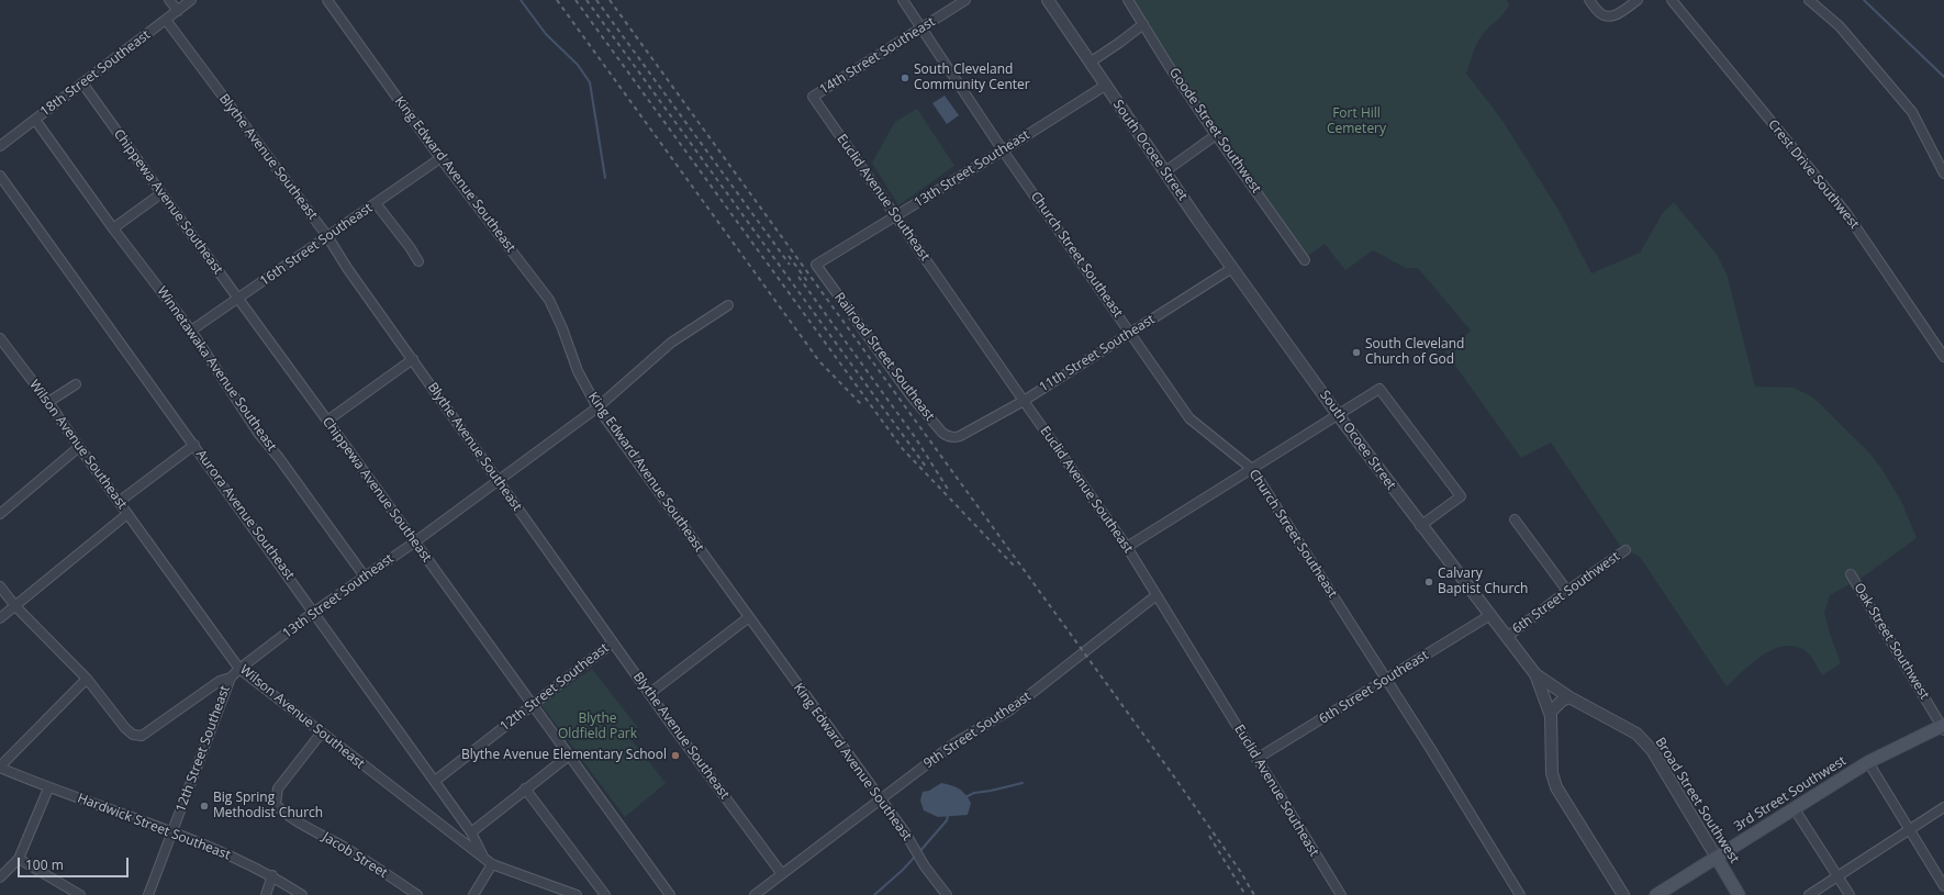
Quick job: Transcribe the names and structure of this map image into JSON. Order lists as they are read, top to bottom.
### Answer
{
  "streets": {
    "main road": ["3rd Street Southwest", "Broad Street Southwest"],
    "street": [
      "14th Street Southeast",
      "18th Street Southeast",
      "Goode Street Southwest",
      "South Ocoee Street",
      "Blythe Avenue Southeast",
      "13th Street Southeast",
      "King Edward Avenue Southeast",
      "Crest Drive Southwest",
      "Euclid Avenue Southeast",
      "Chippewa Avenue Southeast",
      "16th Street Southeast",
      "Church Street Southeast",
      "11th Street Southeast",
      "Railroad Street Southeast",
      "Winnetawaka Avenue Southeast",
      "Wilson Avenue Southeast",
      "Aurora Avenue Southeast",
      "6th Street Southwest",
      "Oak Street Southwest",
      "12th Street Southeast",
      "6th Street Southeast",
      "9th Street Southeast",
      "Hardwick Street Southeast",
      "Jacob Street"
    ]
  },
  "crossings": [
    ["14th Street Southeast", "Euclid Avenue Southeast"],
    ["14th Street Southeast", "Church Street Southeast"],
    ["18th Street Southeast", "Blythe Avenue Southeast"],
    ["18th Street Southeast", "Chippewa Avenue Southeast"],
    ["18th Street Southeast", "Winnetawaka Avenue Southeast"],
    ["South Ocoee Street", "13th Street Southeast"],
    ["South Ocoee Street", "11th Street Southeast"],
    ["South Ocoee Street", "6th Street Southwest"],
    ["South Ocoee Street", "6th Street Southeast"],
    ["South Ocoee Street", "Broad Street Southwest"],
    ["Blythe Avenue Southeast", "13th Street Southeast"],
    ["Blythe Avenue Southeast", "16th Street Southeast"],
    ["Blythe Avenue Southeast", "12th Street Southeast"],
    ["Blythe Avenue Southeast", "9th Street Southeast"],
    ["13th Street Southeast", "King Edward Avenue Southeast"],
    ["13th Street Southeast", "Euclid Avenue Southeast"],
    ["13th Street Southeast", "Chippewa Avenue Southeast"],
    ["13th Street Southeast", "Church Street Southeast"],
    ["13th Street Southeast", "Railroad Street Southeast"],
    ["13th Street Southeast", "Winnetawaka Avenue Southeast"],
    ["13th Street Southeast", "Wilson Avenue Southeast"],
    ["13th Street Southeast", "Aurora Avenue Southeast"],
    ["13th Street Southeast", "12th Street Southeast"],
    ["King Edward Avenue Southeast", "16th Street Southeast"],
    ["King Edward Avenue Southeast", "9th Street Southeast"],
    ["Euclid Avenue Southeast", "11th Street Southeast"],
    ["Euclid Avenue Southeast", "6th Street Southeast"],
    ["Euclid Avenue Southeast", "9th Street Southeast"],
    ["Chippewa Avenue Southeast", "16th Street Southeast"],
    ["Chippewa Avenue Southeast", "12th Street Southeast"],
    ["16th Street Southeast", "Winnetawaka Avenue Southeast"],
    ["Church Street Southeast", "11th Street Southeast"],
    ["Church Street Southeast", "6th Street Southeast"],
    ["11th Street Southeast", "Railroad Street Southeast"],
    ["Wilson Avenue Southeast", "Aurora Avenue Southeast"],
    ["Wilson Avenue Southeast", "Jacob Street"],
    ["Aurora Avenue Southeast", "12th Street Southeast"],
    ["Oak Street Southwest", "3rd Street Southwest"],
    ["12th Street Southeast", "Hardwick Street Southeast"],
    ["3rd Street Southwest", "Broad Street Southwest"]
  ],
  "parks": ["Fort Hill Cemetery", "Blythe Oldfield Park"],
  "places": [
    "South Cleveland Community Center",
    "South Cleveland Church of God",
    "Calvary Baptist Church",
    "Blythe Avenue Elementary School",
    "Big Spring Methodist Church"
  ],
  "scale_bar": "100 m"
}
